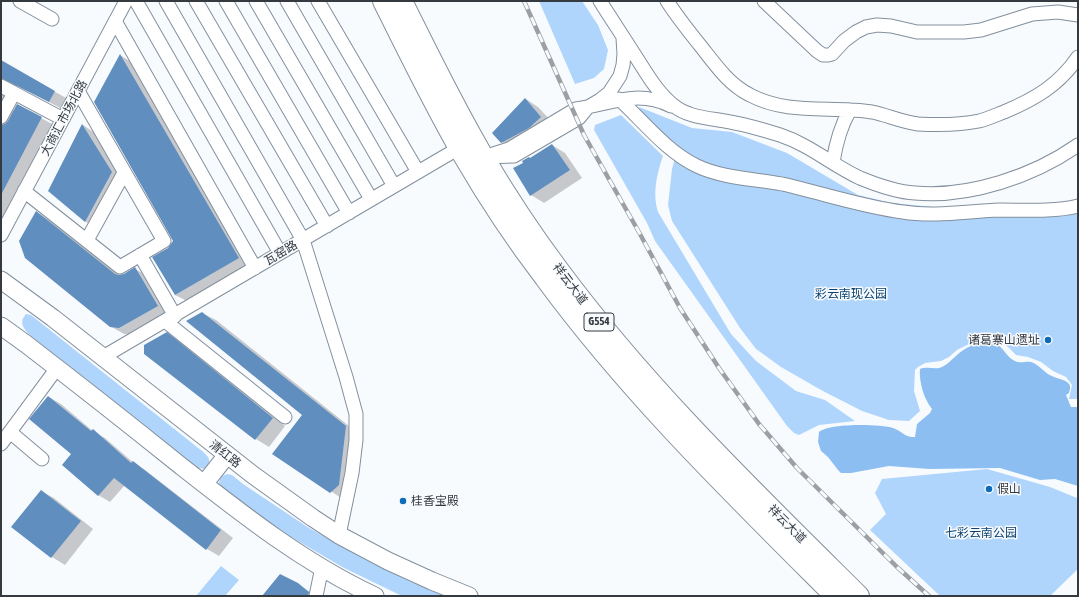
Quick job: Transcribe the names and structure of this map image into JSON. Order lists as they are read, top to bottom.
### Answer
{
  "streets": {
    "highway": ["祥云大道", "G554"],
    "main road": ["清红路"],
    "street": ["大商汇市场北路", "瓦窑路"]
  },
  "crossings": [
    ["瓦窑路", "祥云大道"],
    ["瓦窑路", "清红路"]
  ],
  "parks": ["彩云南现公园", "七彩云南公园"],
  "places": ["诸葛寨山遗址", "假山", "桂香宝殿"]
}
